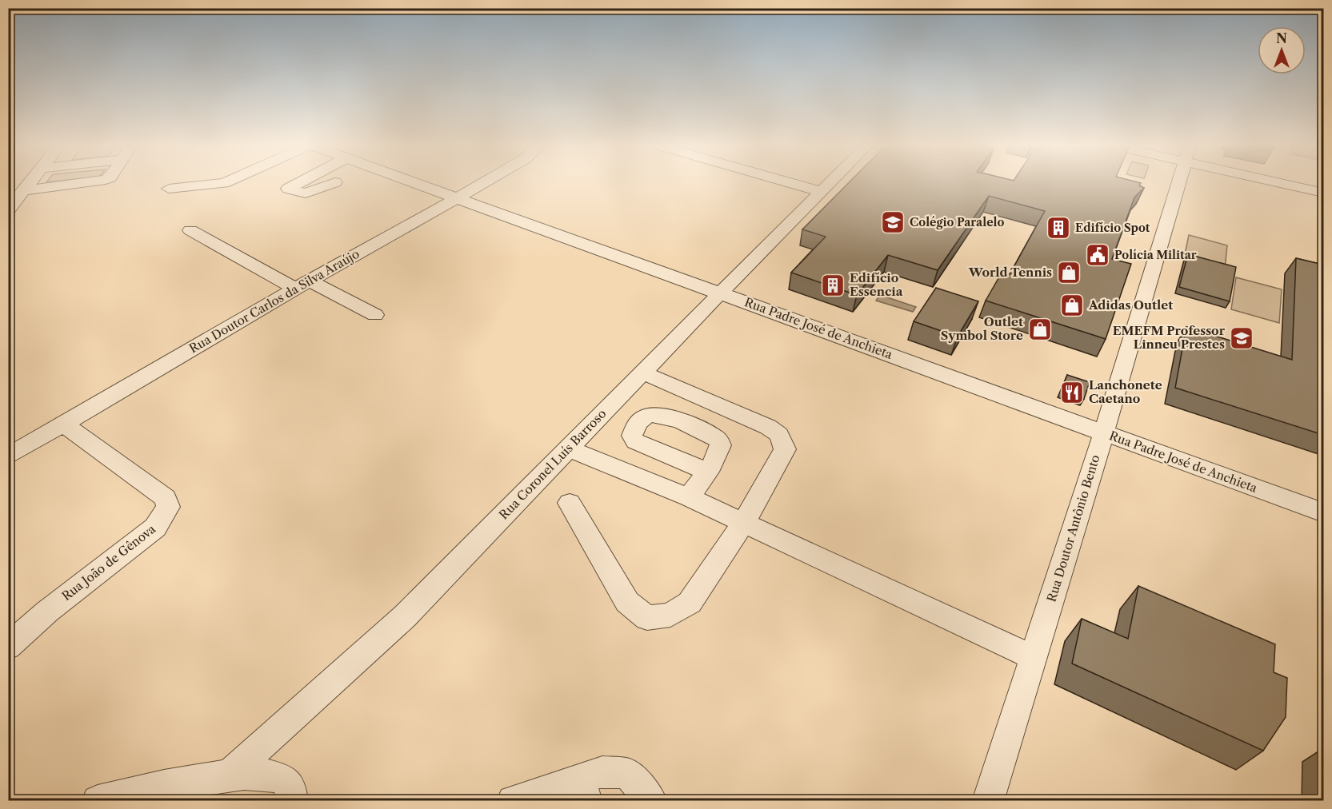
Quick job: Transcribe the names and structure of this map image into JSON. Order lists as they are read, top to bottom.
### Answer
{
  "streets": {
    "street": [
      "Rua Doutor Carlos da Silva Araújo",
      "Rua Padre José de Anchieta",
      "Rua Coronel Luís Barroso",
      "Rua Doutor Antônio Bento",
      "Rua João de Gênova"
    ]
  },
  "crossings": [
    ["Rua Doutor Carlos da Silva Araújo", "Rua Padre José de Anchieta"],
    ["Rua Doutor Carlos da Silva Araújo", "Rua João de Gênova"],
    ["Rua Padre José de Anchieta", "Rua Coronel Luís Barroso"],
    ["Rua Padre José de Anchieta", "Rua Doutor Antônio Bento"]
  ],
  "places": {
    "school or university": ["Colégio Paralelo", "EMEFM Professor Linneu Prestes"],
    "building": ["Edifício Spot", "Edifício Essencia"],
    "public building": ["Polícia Militar"],
    "shop": ["World Tennis", "Adidas Outlet", "Outlet Symbol Store"],
    "restaurant": ["Lanchonete Caetano"]
  },
  "north": "top"
}
